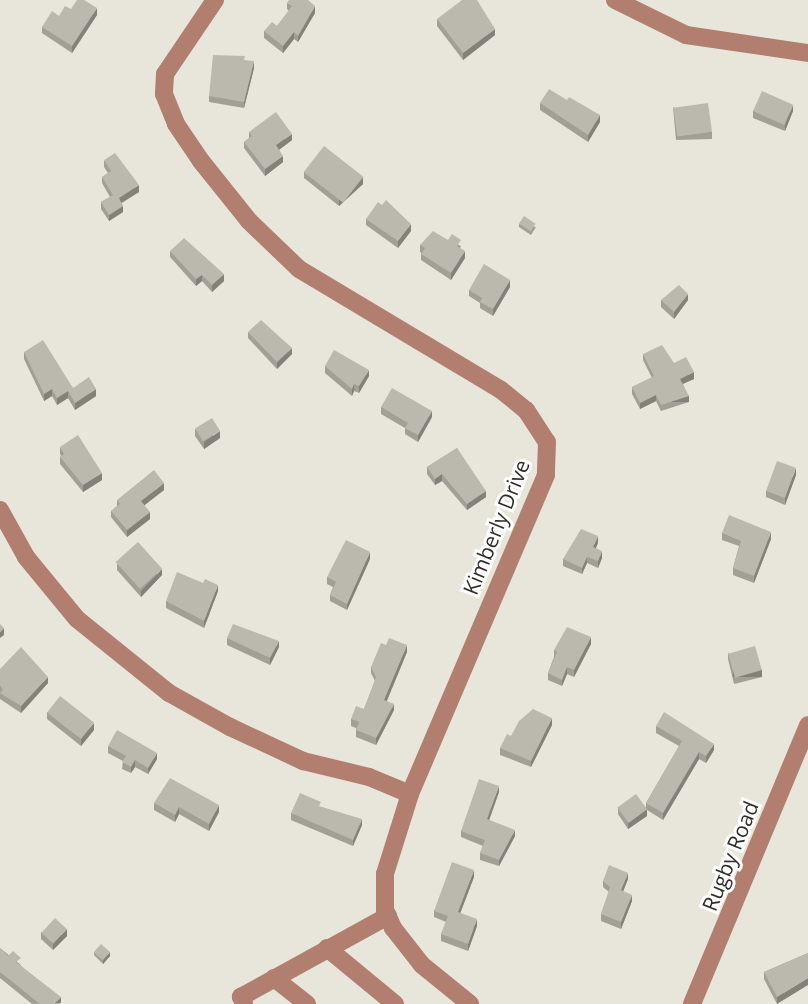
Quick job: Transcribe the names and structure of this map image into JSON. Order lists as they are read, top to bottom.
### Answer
{
  "streets": {
    "street": ["Kimberly Drive", "Rugby Road"]
  }
}
